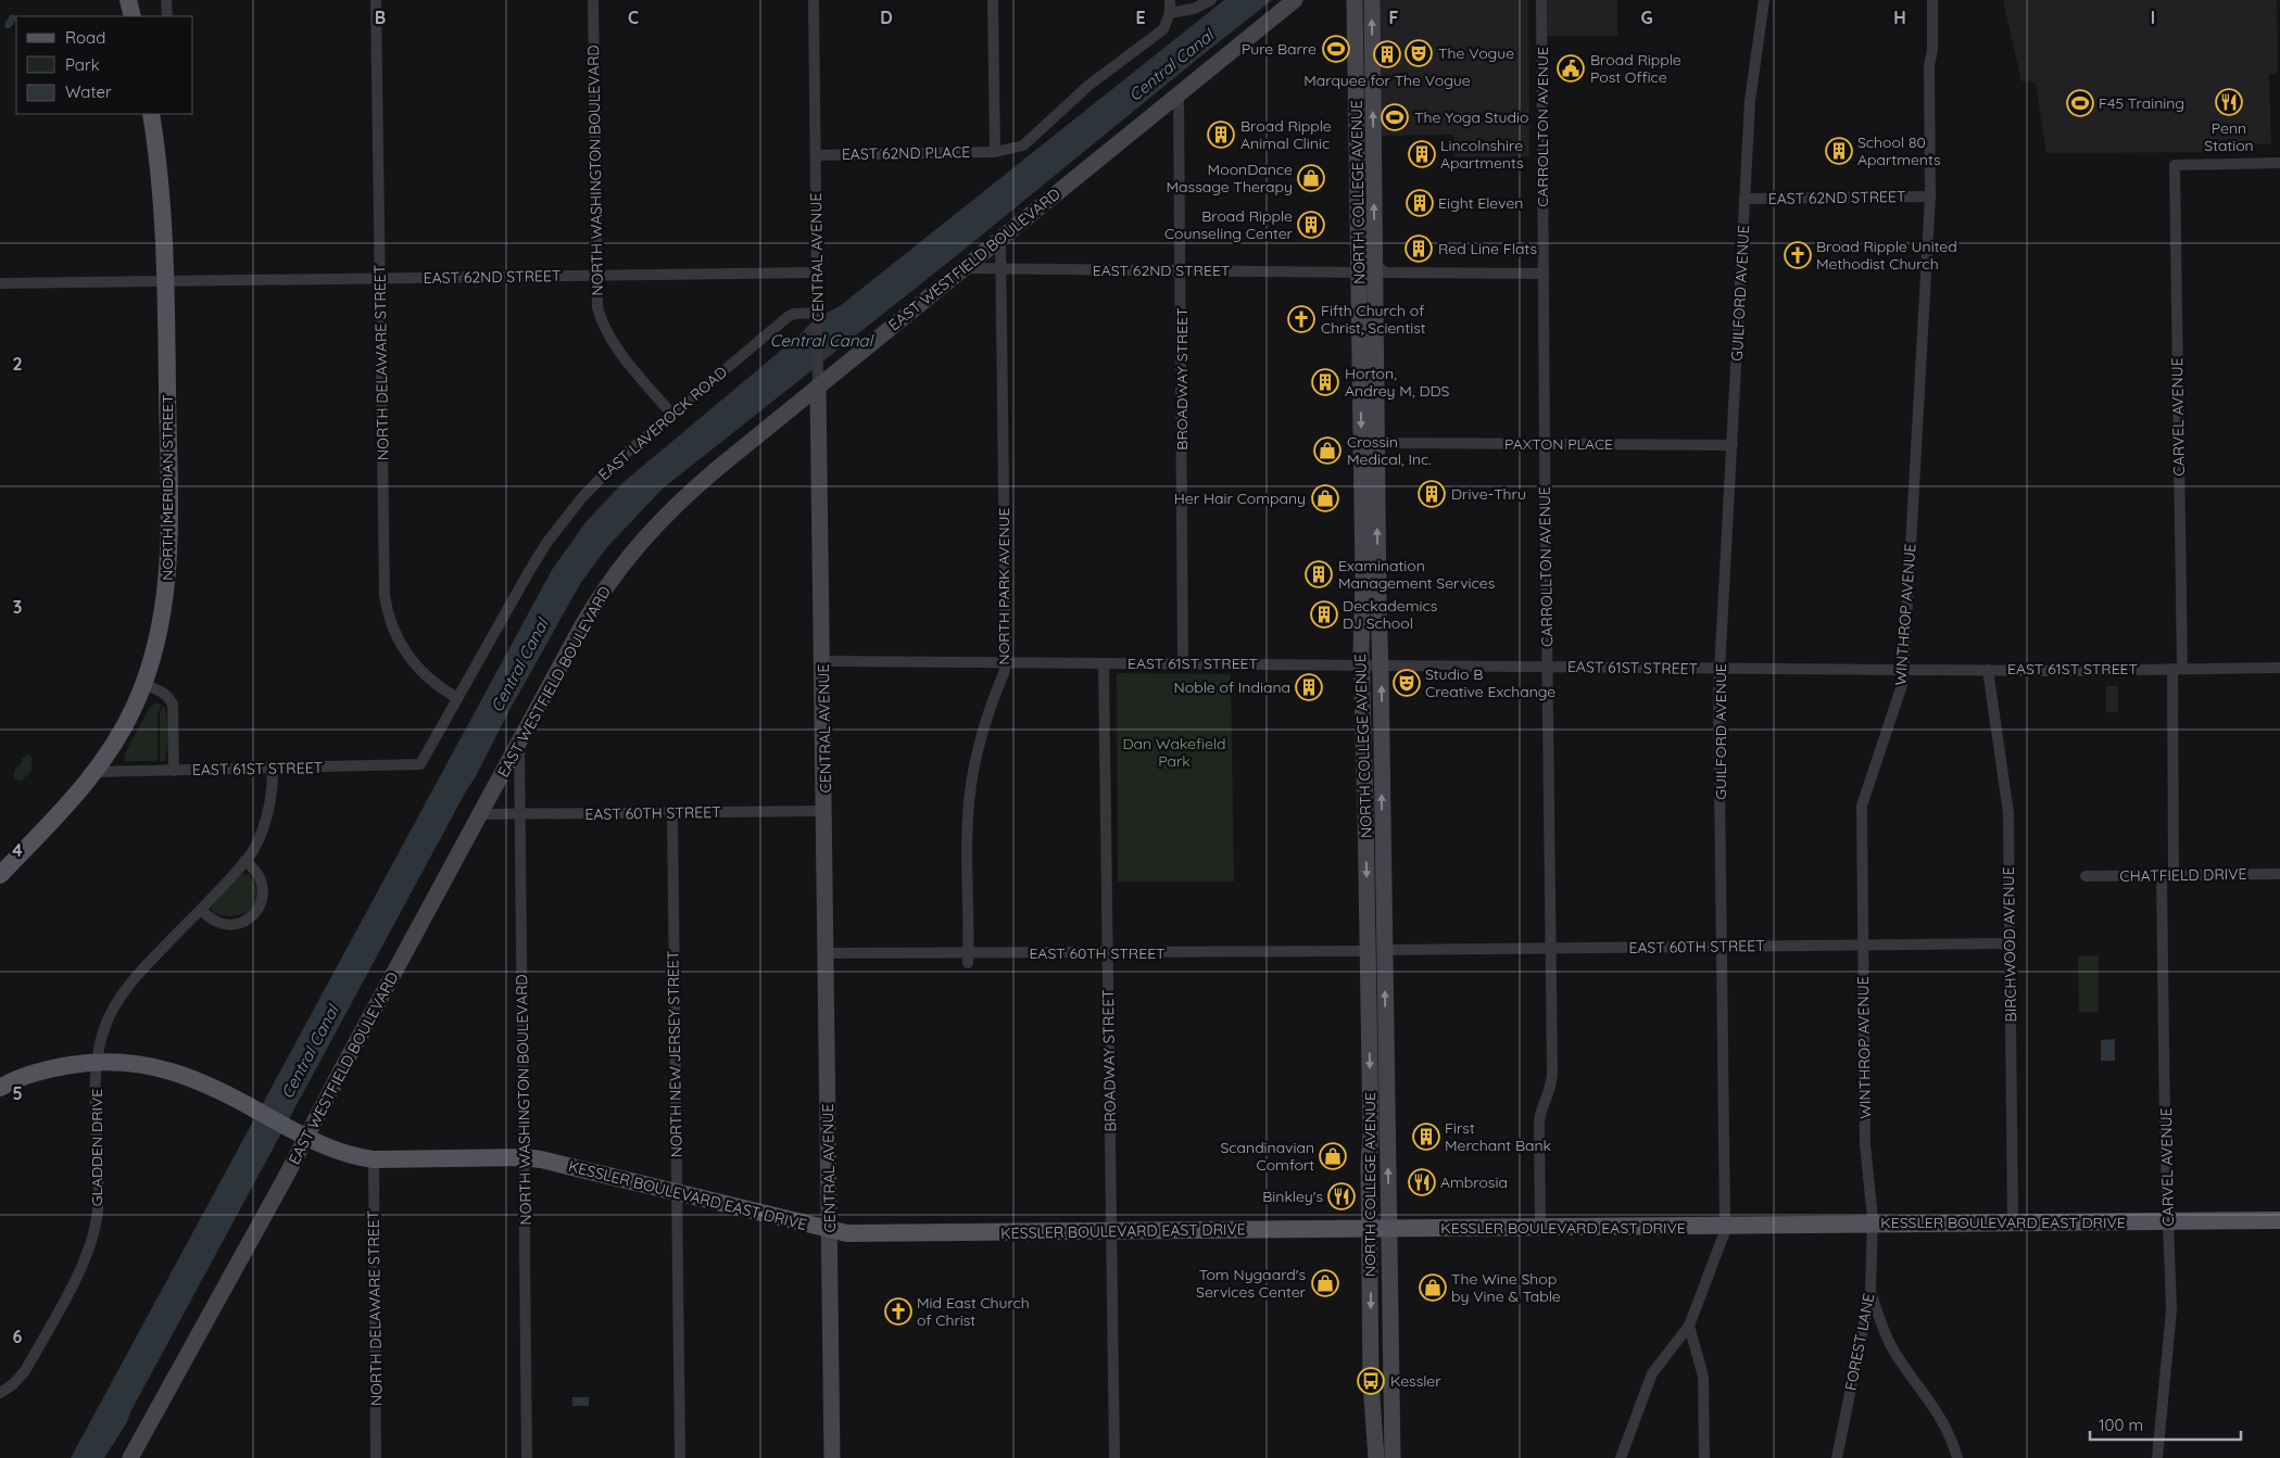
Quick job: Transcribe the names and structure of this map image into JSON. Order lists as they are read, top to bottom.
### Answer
{
  "streets": {
    "main road": [
      "NORTH COLLEGE AVENUE",
      "CENTRAL AVENUE",
      "EAST WESTFIELD BOULEVARD",
      "NORTH MERIDIAN STREET",
      "KESSLER BOULEVARD EAST DRIVE"
    ],
    "street": [
      "CARROLLTON AVENUE",
      "EAST 62ND PLACE",
      "NORTH WASHINGTON BOULEVARD",
      "EAST 62ND STREET",
      "GUILFORD AVENUE",
      "NORTH DELAWARE STREET",
      "BROADWAY STREET",
      "CARVEL AVENUE",
      "EAST LAVEROCK ROAD",
      "PAXTON PLACE",
      "NORTH PARK AVENUE",
      "WINTHROP AVENUE",
      "EAST 61ST STREET",
      "EAST 60TH STREET",
      "CHATFIELD DRIVE",
      "BIRCHWOOD AVENUE",
      "NORTH NEW JERSEY STREET",
      "GLADDEN DRIVE",
      "FOREST LANE"
    ]
  },
  "crossings": [
    ["CARROLLTON AVENUE", "PAXTON PLACE"],
    ["CARROLLTON AVENUE", "EAST 61ST STREET"],
    ["CARROLLTON AVENUE", "EAST 60TH STREET"],
    ["CARROLLTON AVENUE", "KESSLER BOULEVARD EAST DRIVE"],
    ["EAST 62ND PLACE", "CENTRAL AVENUE"],
    ["NORTH WASHINGTON BOULEVARD", "EAST 62ND STREET"],
    ["NORTH WASHINGTON BOULEVARD", "EAST WESTFIELD BOULEVARD"],
    ["NORTH WASHINGTON BOULEVARD", "EAST LAVEROCK ROAD"],
    ["NORTH WASHINGTON BOULEVARD", "EAST 60TH STREET"],
    ["NORTH WASHINGTON BOULEVARD", "KESSLER BOULEVARD EAST DRIVE"],
    ["NORTH COLLEGE AVENUE", "EAST 62ND STREET"],
    ["NORTH COLLEGE AVENUE", "PAXTON PLACE"],
    ["NORTH COLLEGE AVENUE", "EAST 61ST STREET"],
    ["NORTH COLLEGE AVENUE", "EAST 60TH STREET"],
    ["NORTH COLLEGE AVENUE", "KESSLER BOULEVARD EAST DRIVE"],
    ["EAST 62ND STREET", "CENTRAL AVENUE"],
    ["EAST 62ND STREET", "EAST WESTFIELD BOULEVARD"],
    ["EAST 62ND STREET", "GUILFORD AVENUE"],
    ["EAST 62ND STREET", "NORTH DELAWARE STREET"],
    ["EAST 62ND STREET", "BROADWAY STREET"],
    ["EAST 62ND STREET", "NORTH MERIDIAN STREET"],
    ["EAST 62ND STREET", "NORTH PARK AVENUE"],
    ["EAST 62ND STREET", "WINTHROP AVENUE"],
    ["CENTRAL AVENUE", "EAST WESTFIELD BOULEVARD"],
    ["CENTRAL AVENUE", "EAST LAVEROCK ROAD"],
    ["CENTRAL AVENUE", "EAST 61ST STREET"],
    ["CENTRAL AVENUE", "EAST 60TH STREET"],
    ["CENTRAL AVENUE", "KESSLER BOULEVARD EAST DRIVE"],
    ["EAST WESTFIELD BOULEVARD", "BROADWAY STREET"],
    ["EAST WESTFIELD BOULEVARD", "NORTH PARK AVENUE"],
    ["EAST WESTFIELD BOULEVARD", "EAST 60TH STREET"],
    ["EAST WESTFIELD BOULEVARD", "KESSLER BOULEVARD EAST DRIVE"],
    ["GUILFORD AVENUE", "PAXTON PLACE"],
    ["GUILFORD AVENUE", "EAST 61ST STREET"],
    ["GUILFORD AVENUE", "EAST 60TH STREET"],
    ["GUILFORD AVENUE", "KESSLER BOULEVARD EAST DRIVE"],
    ["NORTH DELAWARE STREET", "EAST LAVEROCK ROAD"],
    ["NORTH DELAWARE STREET", "KESSLER BOULEVARD EAST DRIVE"],
    ["BROADWAY STREET", "EAST 61ST STREET"],
    ["BROADWAY STREET", "EAST 60TH STREET"],
    ["BROADWAY STREET", "KESSLER BOULEVARD EAST DRIVE"],
    ["CARVEL AVENUE", "EAST 61ST STREET"],
    ["CARVEL AVENUE", "CHATFIELD DRIVE"],
    ["CARVEL AVENUE", "KESSLER BOULEVARD EAST DRIVE"],
    ["EAST LAVEROCK ROAD", "EAST 61ST STREET"],
    ["NORTH MERIDIAN STREET", "EAST 61ST STREET"],
    ["NORTH PARK AVENUE", "EAST 61ST STREET"],
    ["NORTH PARK AVENUE", "EAST 60TH STREET"],
    ["WINTHROP AVENUE", "EAST 61ST STREET"],
    ["WINTHROP AVENUE", "EAST 60TH STREET"],
    ["WINTHROP AVENUE", "KESSLER BOULEVARD EAST DRIVE"],
    ["WINTHROP AVENUE", "FOREST LANE"],
    ["EAST 61ST STREET", "BIRCHWOOD AVENUE"],
    ["EAST 61ST STREET", "GLADDEN DRIVE"],
    ["EAST 60TH STREET", "BIRCHWOOD AVENUE"],
    ["EAST 60TH STREET", "NORTH NEW JERSEY STREET"],
    ["BIRCHWOOD AVENUE", "KESSLER BOULEVARD EAST DRIVE"],
    ["NORTH NEW JERSEY STREET", "KESSLER BOULEVARD EAST DRIVE"],
    ["GLADDEN DRIVE", "KESSLER BOULEVARD EAST DRIVE"],
    ["KESSLER BOULEVARD EAST DRIVE", "FOREST LANE"]
  ],
  "water": ["Central Canal"],
  "parks": ["Dan Wakefield Park"],
  "places": {
    "sports": ["Pure Barre", "F45 Training", "The Yoga Studio"],
    "theatre": ["The Vogue", "Studio B Creative Exchange"],
    "building": [
      "Marquee for The Vogue",
      "Broad Ripple Animal Clinic",
      "School 80 Apartments",
      "Lincolnshire Apartments",
      "Eight Eleven",
      "Broad Ripple Counseling Center",
      "Red Line Flats",
      "Horton, Andrey M, DDS",
      "Drive-Thru",
      "Examination Management Services",
      "Deckademics DJ School",
      "Noble of Indiana",
      "First Merchant Bank"
    ],
    "public building": ["Broad Ripple Post Office"],
    "restaurant": ["Penn Station", "Ambrosia", "Binkley's"],
    "shop": [
      "MoonDance Massage Therapy",
      "Crossin Medical, Inc.",
      "Her Hair Company",
      "Scandinavian Comfort",
      "Tom Nygaard's Services Center",
      "The Wine Shop by Vine & Table"
    ],
    "church": ["Broad Ripple United Methodist Church", "Fifth Church of Christ, Scientist", "Mid East Church of Christ"],
    "bus stop": ["Kessler"]
  },
  "legend": ["Road", "Park", "Water"],
  "scale_bar": "100 m",
  "grid": {
    "columns": [
      "B",
      "C",
      "D",
      "E",
      "F",
      "G",
      "H",
      "I"
    ],
    "rows": [
      "2",
      "3",
      "4",
      "5",
      "6"
    ]
  }
}
